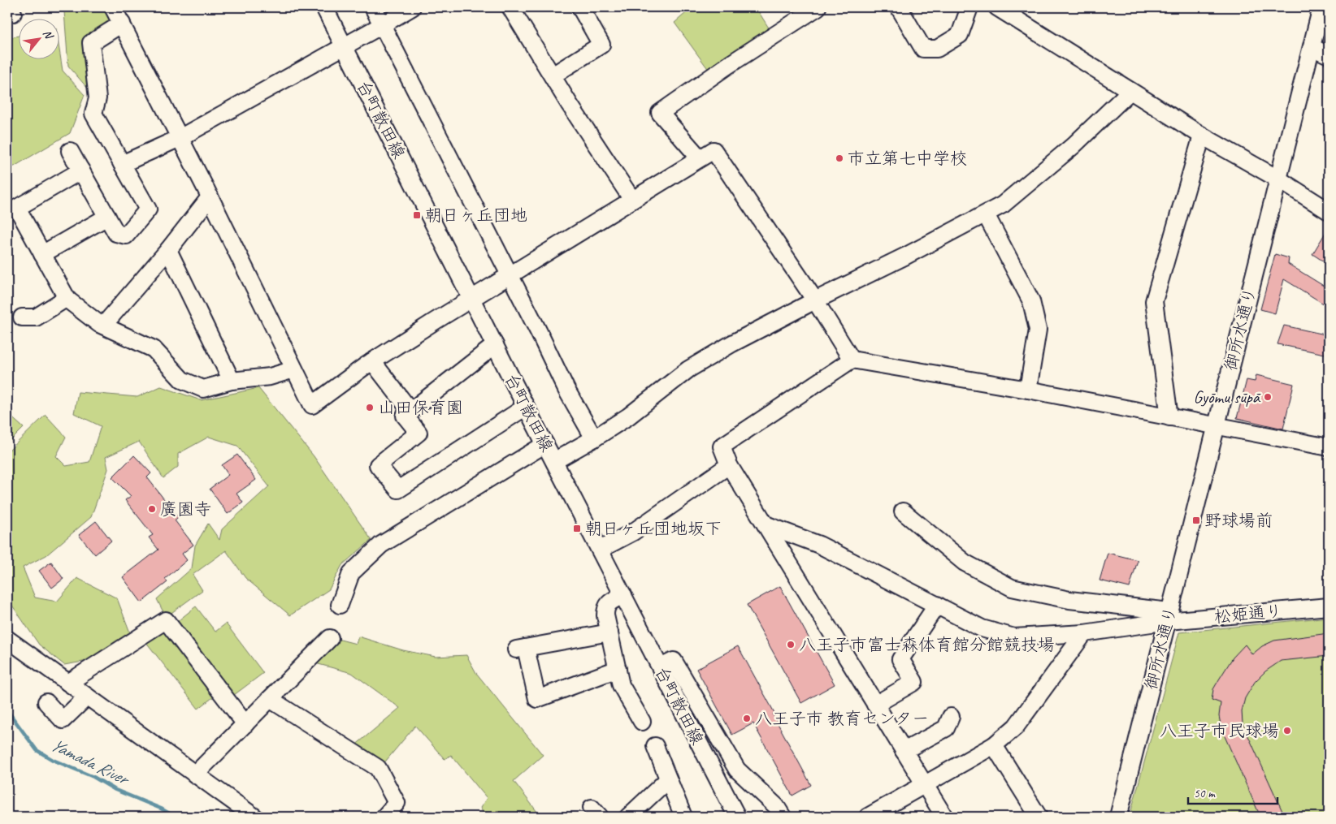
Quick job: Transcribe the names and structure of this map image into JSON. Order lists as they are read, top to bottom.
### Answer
{
  "streets": {
    "street": ["台町散田線", "御所水通り", "松姫通り"]
  },
  "crossings": [
    ["御所水通り", "松姫通り"]
  ],
  "water": ["Yamada River"],
  "places": {
    "other": [
      "市立第七中学校",
      "Gyōmu sūpā",
      "山田保育園",
      "廣園寺",
      "八王子市富士森体育館分館競技場",
      "八王子市 教育センター",
      "八王子市民球場"
    ],
    "transit": ["朝日ヶ丘団地", "野球場前", "朝日ヶ丘団地坂下"]
  },
  "scale_bar": "50 m",
  "north": "top right"
}
